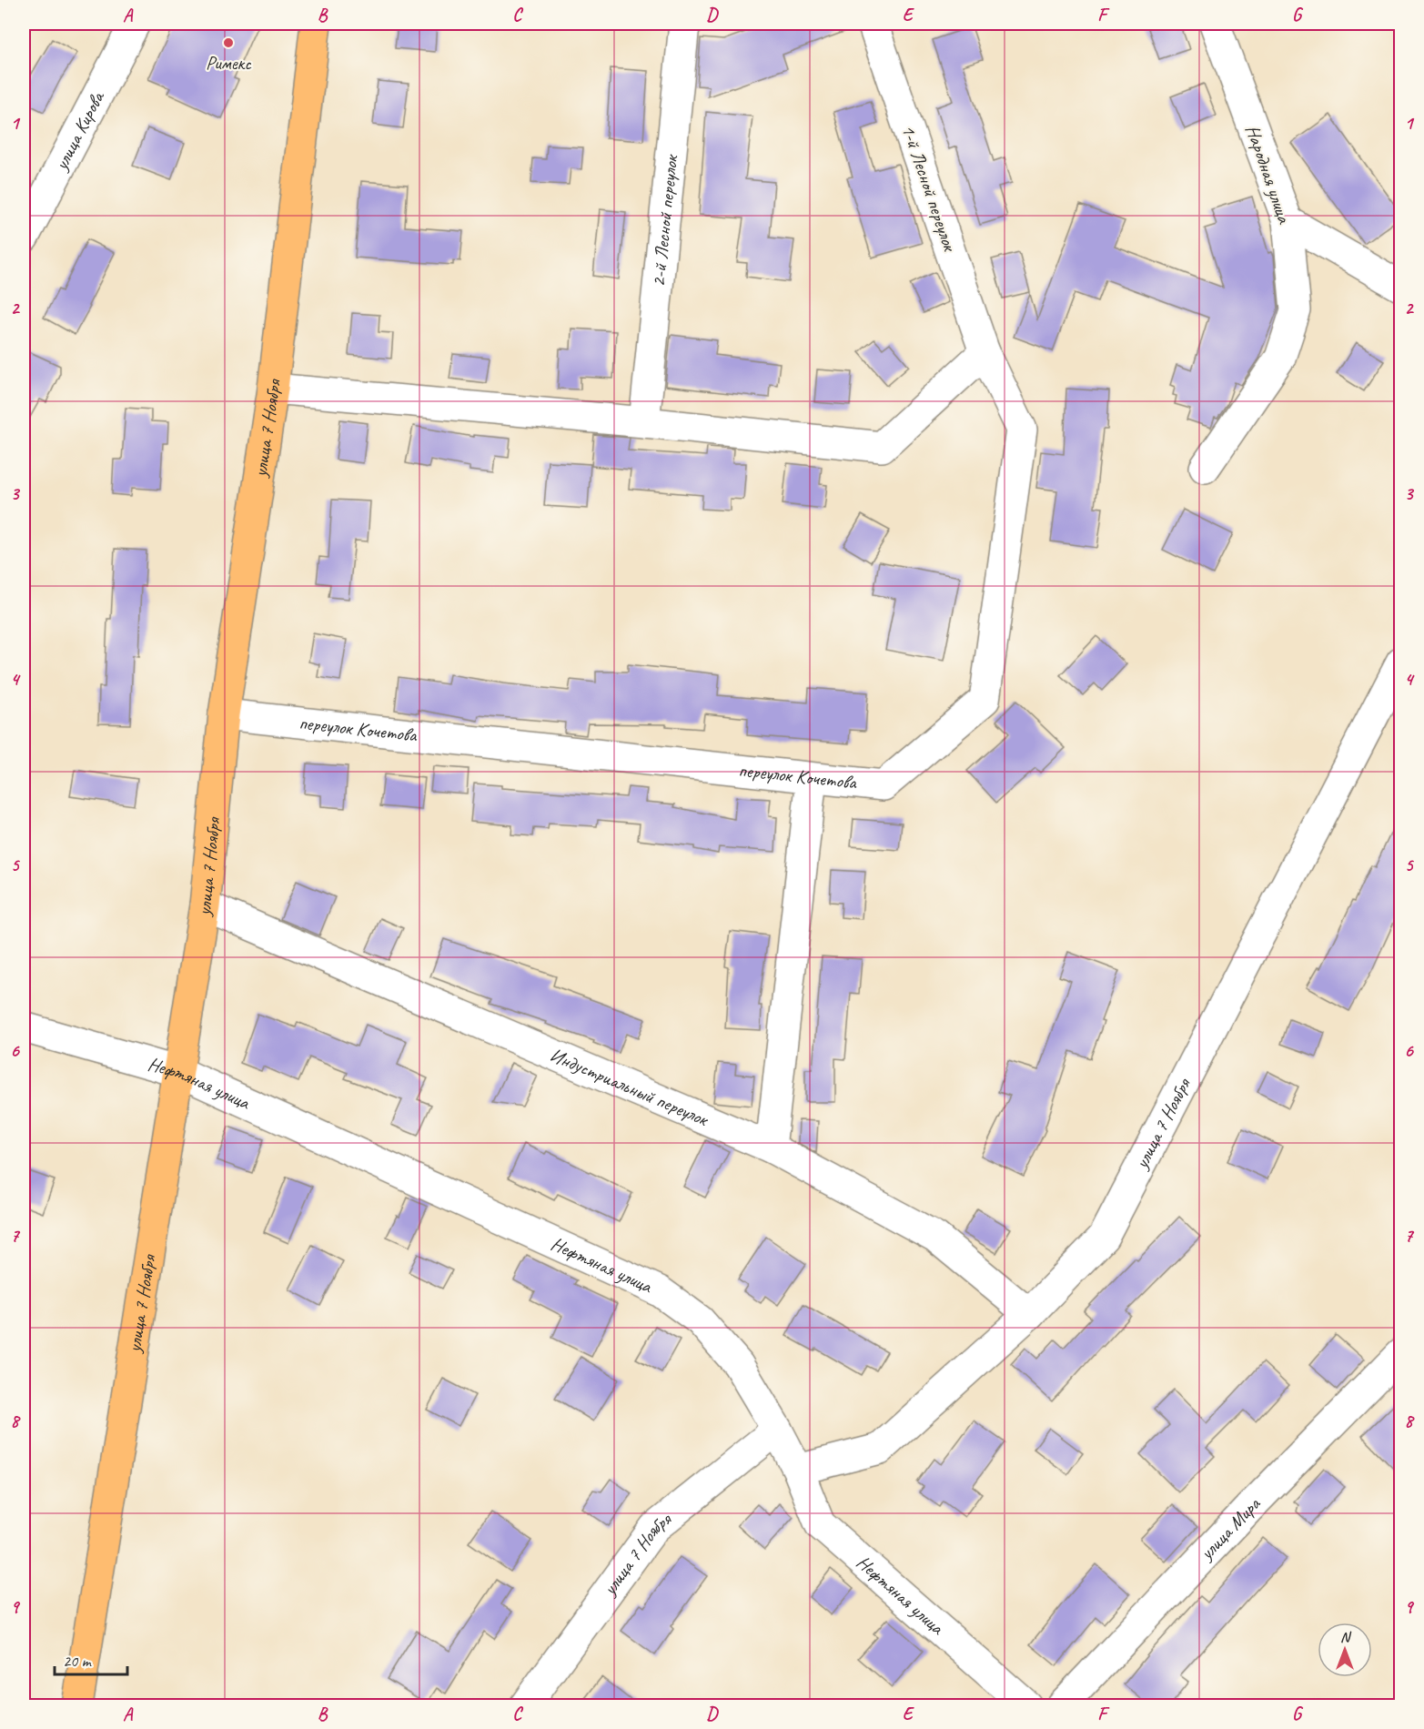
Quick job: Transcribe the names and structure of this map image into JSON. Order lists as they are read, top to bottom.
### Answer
{
  "streets": {
    "main road": ["улица 7 Ноября"],
    "street": [
      "улица Кирова",
      "Народная улица",
      "1-й Лесной переулок",
      "2-й Лесной переулок",
      "переулок Кочетова",
      "Нефтяная улица",
      "Индустриальный переулок",
      "улица Мира"
    ]
  },
  "crossings": [
    ["1-й Лесной переулок", "переулок Кочетова"],
    ["улица 7 Ноября", "переулок Кочетова"],
    ["улица 7 Ноября", "Нефтяная улица"],
    ["улица 7 Ноября", "Индустриальный переулок"]
  ],
  "places": ["Римекс"],
  "scale_bar": "20 m",
  "north": "top",
  "grid": {
    "columns": [
      "A",
      "B",
      "C",
      "D",
      "E",
      "F",
      "G"
    ],
    "rows": [
      "1",
      "2",
      "3",
      "4",
      "5",
      "6",
      "7",
      "8",
      "9"
    ]
  }
}
